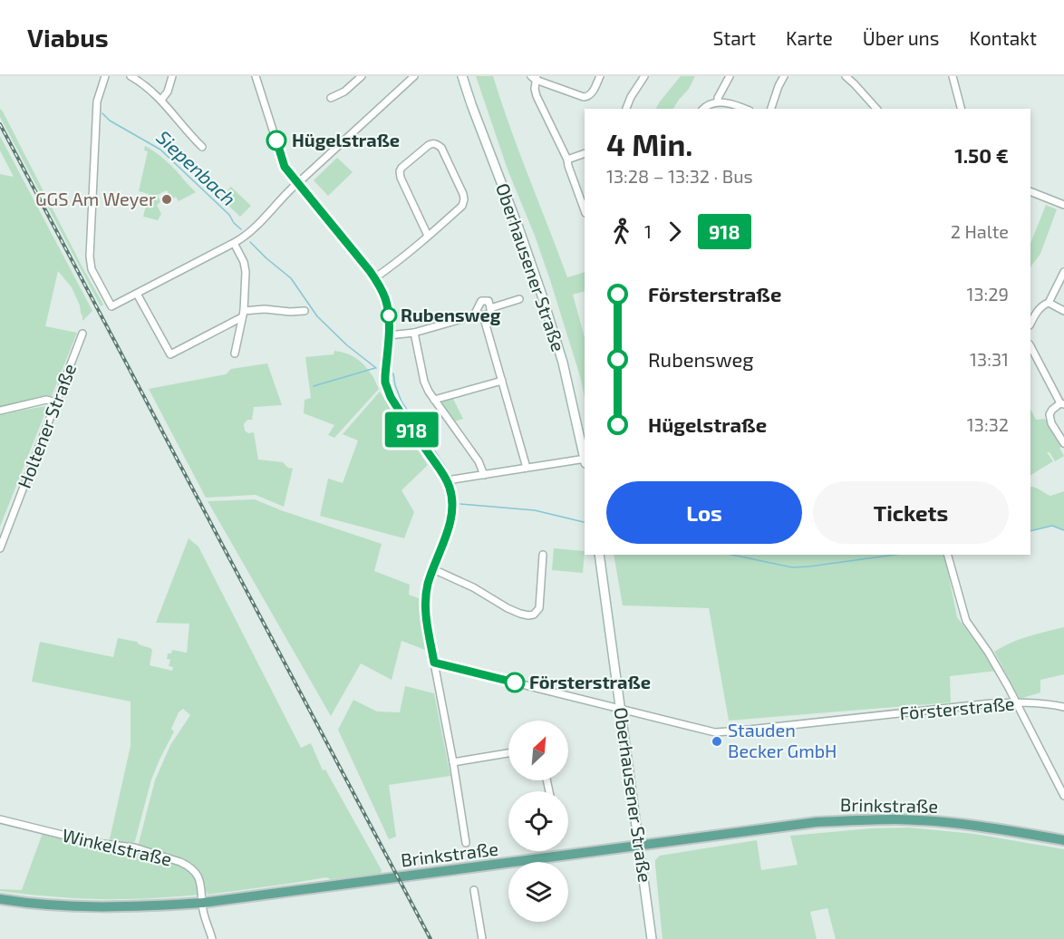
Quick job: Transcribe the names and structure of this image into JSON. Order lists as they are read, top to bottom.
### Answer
{
  "streets": {
    "main road": ["Oberhausener Straße", "Brinkstraße"],
    "street": ["Holtener Straße", "Försterstraße", "Winkelstraße"]
  },
  "crossings": [
    ["Oberhausener Straße", "Försterstraße"],
    ["Oberhausener Straße", "Brinkstraße"],
    ["Brinkstraße", "Winkelstraße"]
  ],
  "water": ["Siepenbach"],
  "places": [
    "Hügelstraße",
    "GGS Am Weyer",
    "Rubensweg",
    "Försterstraße",
    "Stauden Becker GmbH"
  ],
  "lines": ["bus line 918"],
  "north": "top right",
  "page": {
    "header": "Viabus",
    "nav": [
      "Start",
      "Karte",
      "Über uns",
      "Kontakt"
    ],
    "on_map": "918",
    "heading": ["4 Min.", "13:28 – 13:32 · Bus", "1.50 €"],
    "legs": ["1", "918", "2 Halte"],
    "list": [
      {
        "name": "Försterstraße",
        "value": "13:29"
      },
      {
        "name": "Rubensweg",
        "value": "13:31"
      },
      {
        "name": "Hügelstraße",
        "value": "13:32"
      }
    ],
    "buttons": ["Los", "Tickets"]
  }
}
